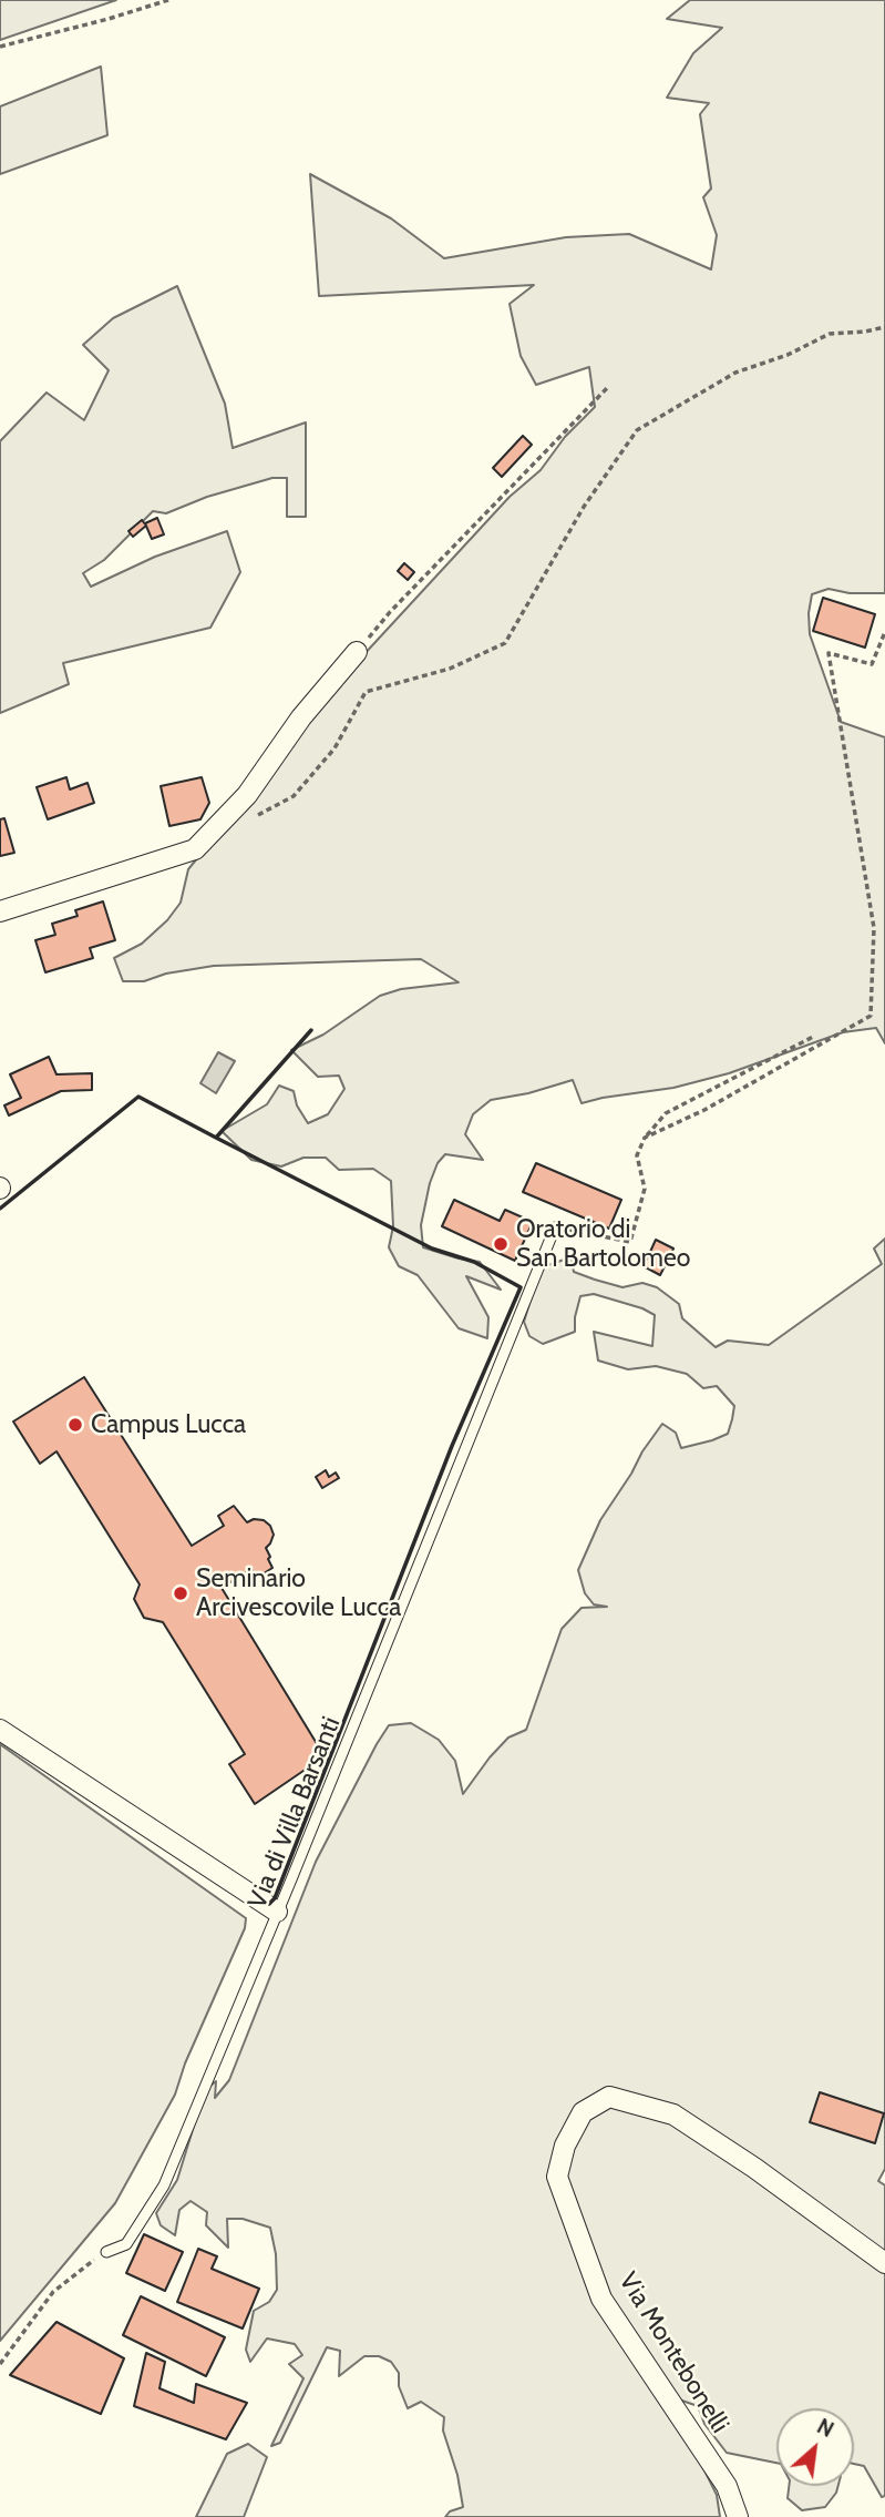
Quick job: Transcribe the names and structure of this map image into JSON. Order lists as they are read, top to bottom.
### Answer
{
  "streets": {
    "street": ["Via Montebonelli"],
    "lane": ["Via di Villa Barsanti"]
  },
  "places": ["Oratorio di San Bartolomeo", "Campus Lucca", "Seminario Arcivescovile Lucca"],
  "north": "top right"
}
